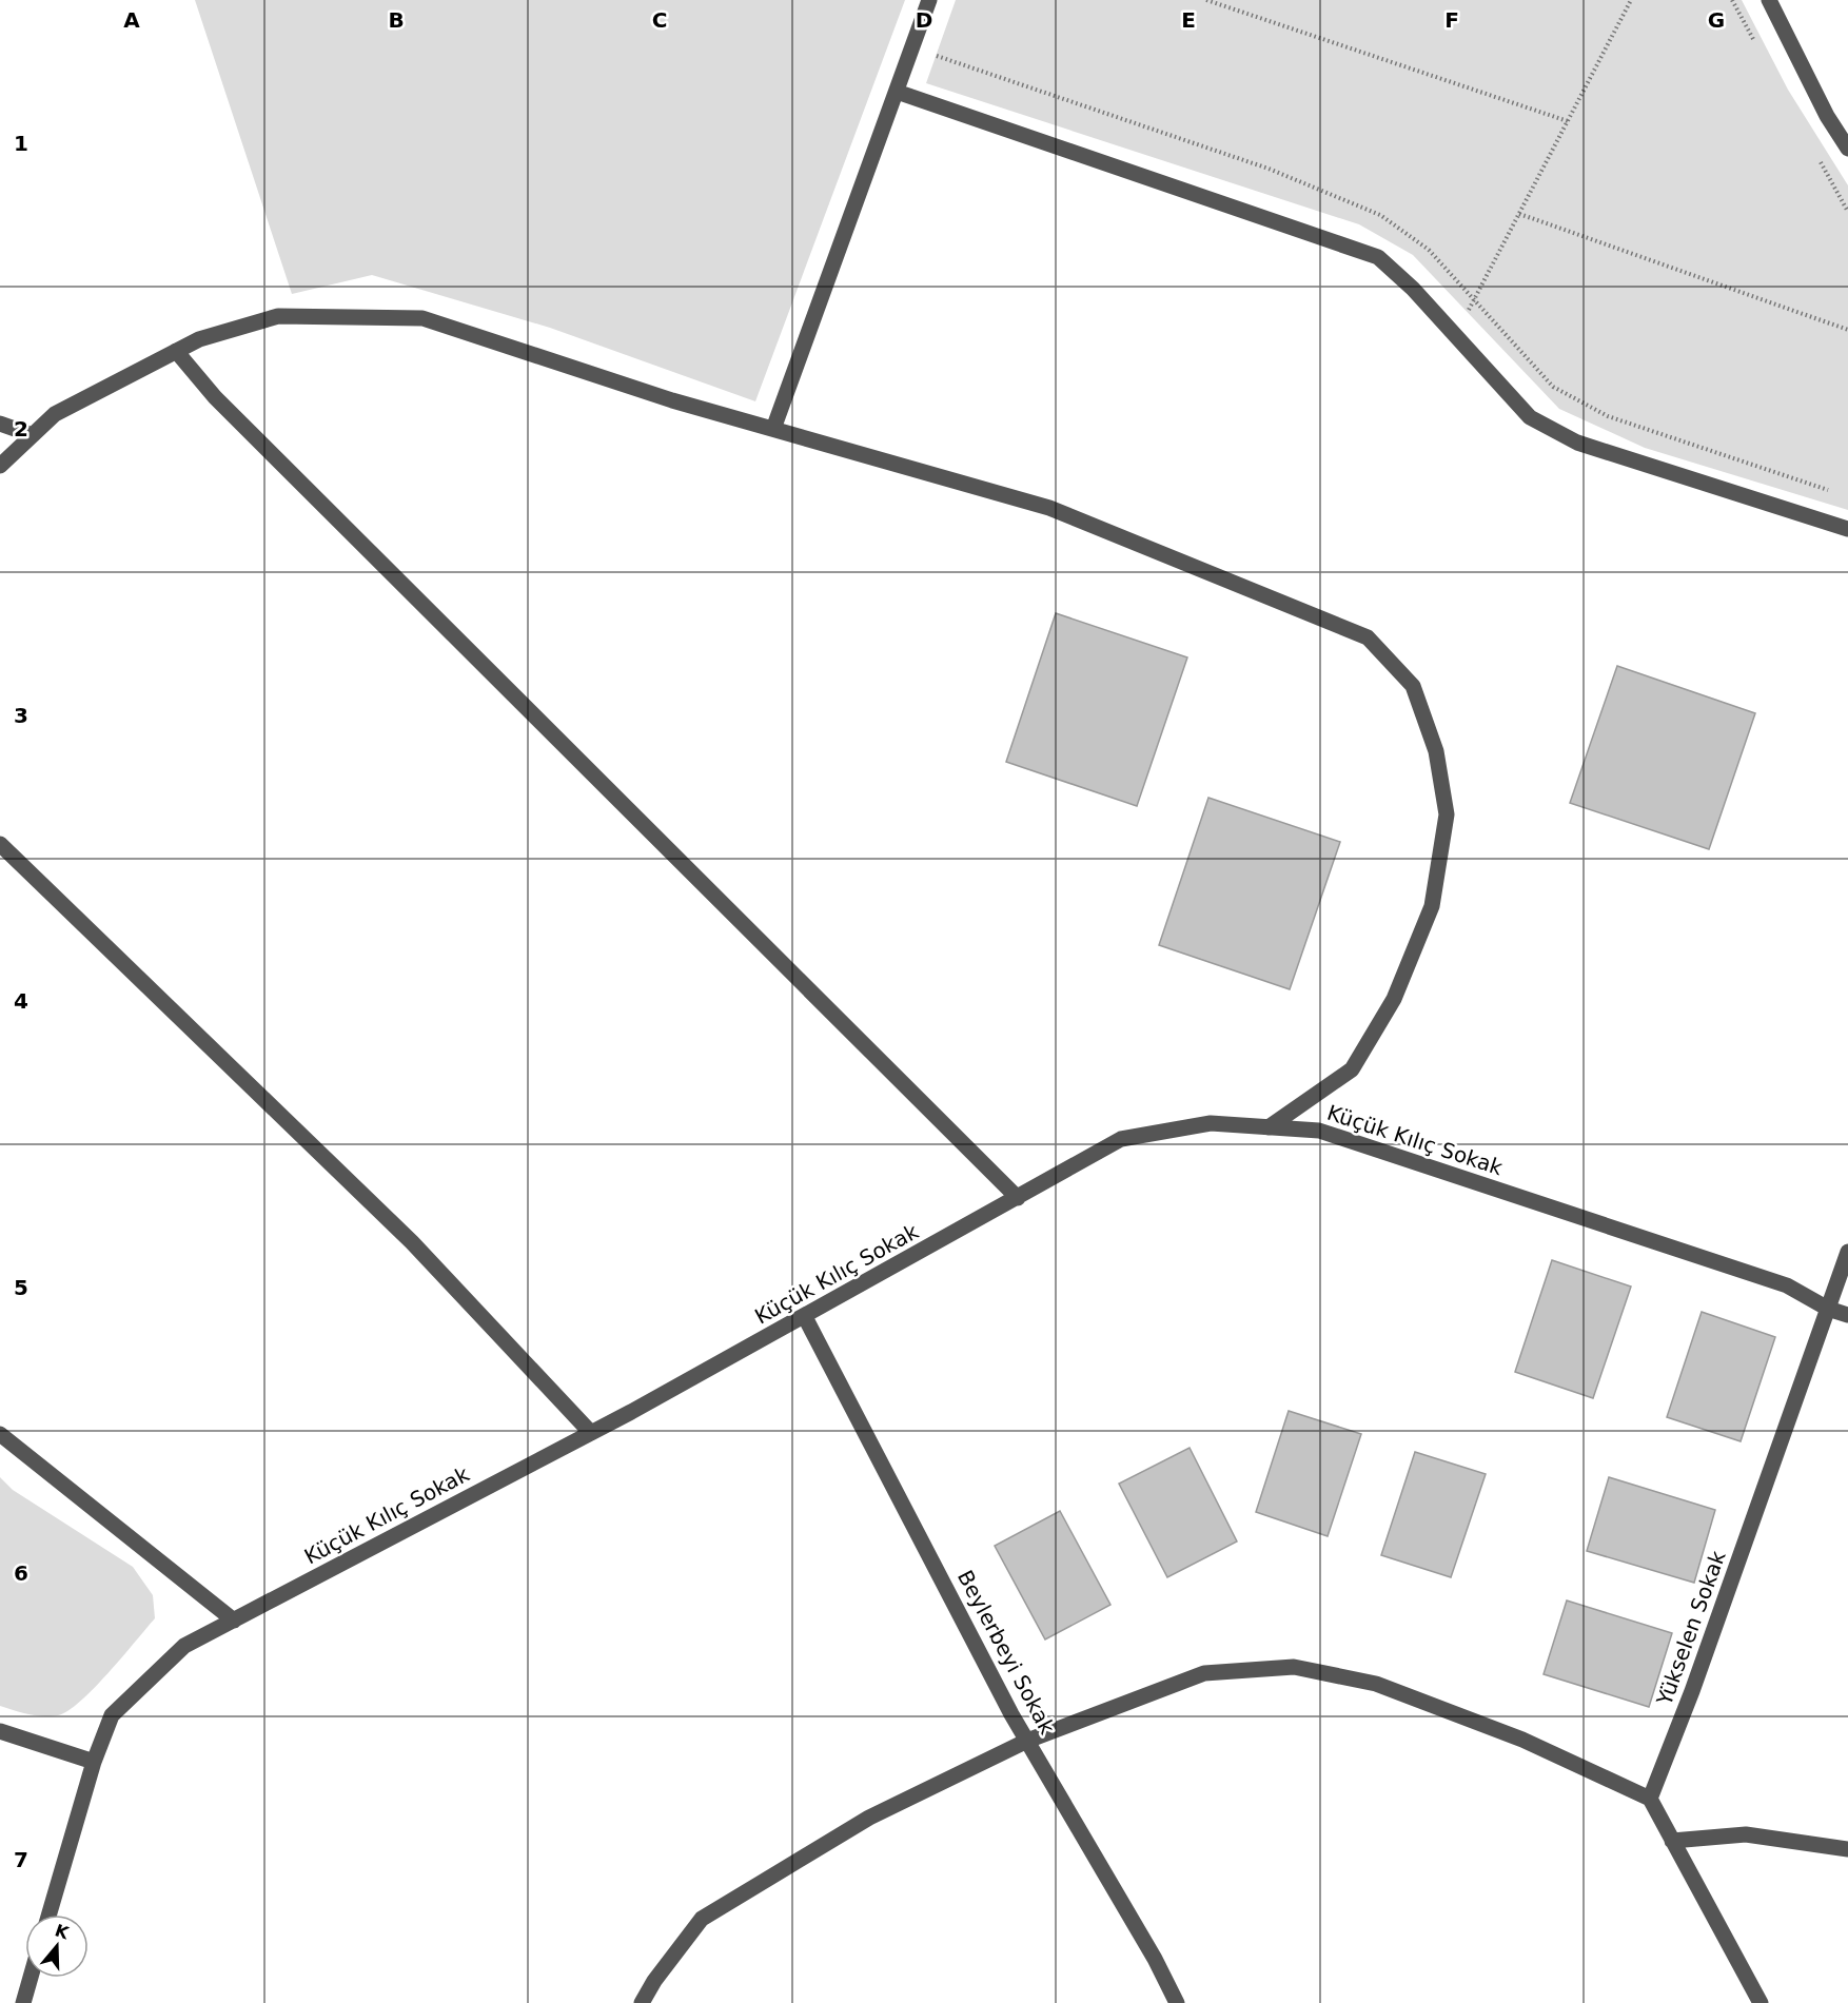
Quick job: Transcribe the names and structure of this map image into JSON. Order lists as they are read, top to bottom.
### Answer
{
  "streets": {
    "street": ["Küçük Kılıç Sokak", "Yükselen Sokak", "Beylerbeyi Sokak"]
  },
  "crossings": [
    ["Küçük Kılıç Sokak", "Yükselen Sokak"],
    ["Küçük Kılıç Sokak", "Beylerbeyi Sokak"]
  ],
  "north": "top",
  "grid": {
    "columns": [
      "A",
      "B",
      "C",
      "D",
      "E",
      "F",
      "G"
    ],
    "rows": [
      "1",
      "2",
      "3",
      "4",
      "5",
      "6",
      "7"
    ]
  }
}
